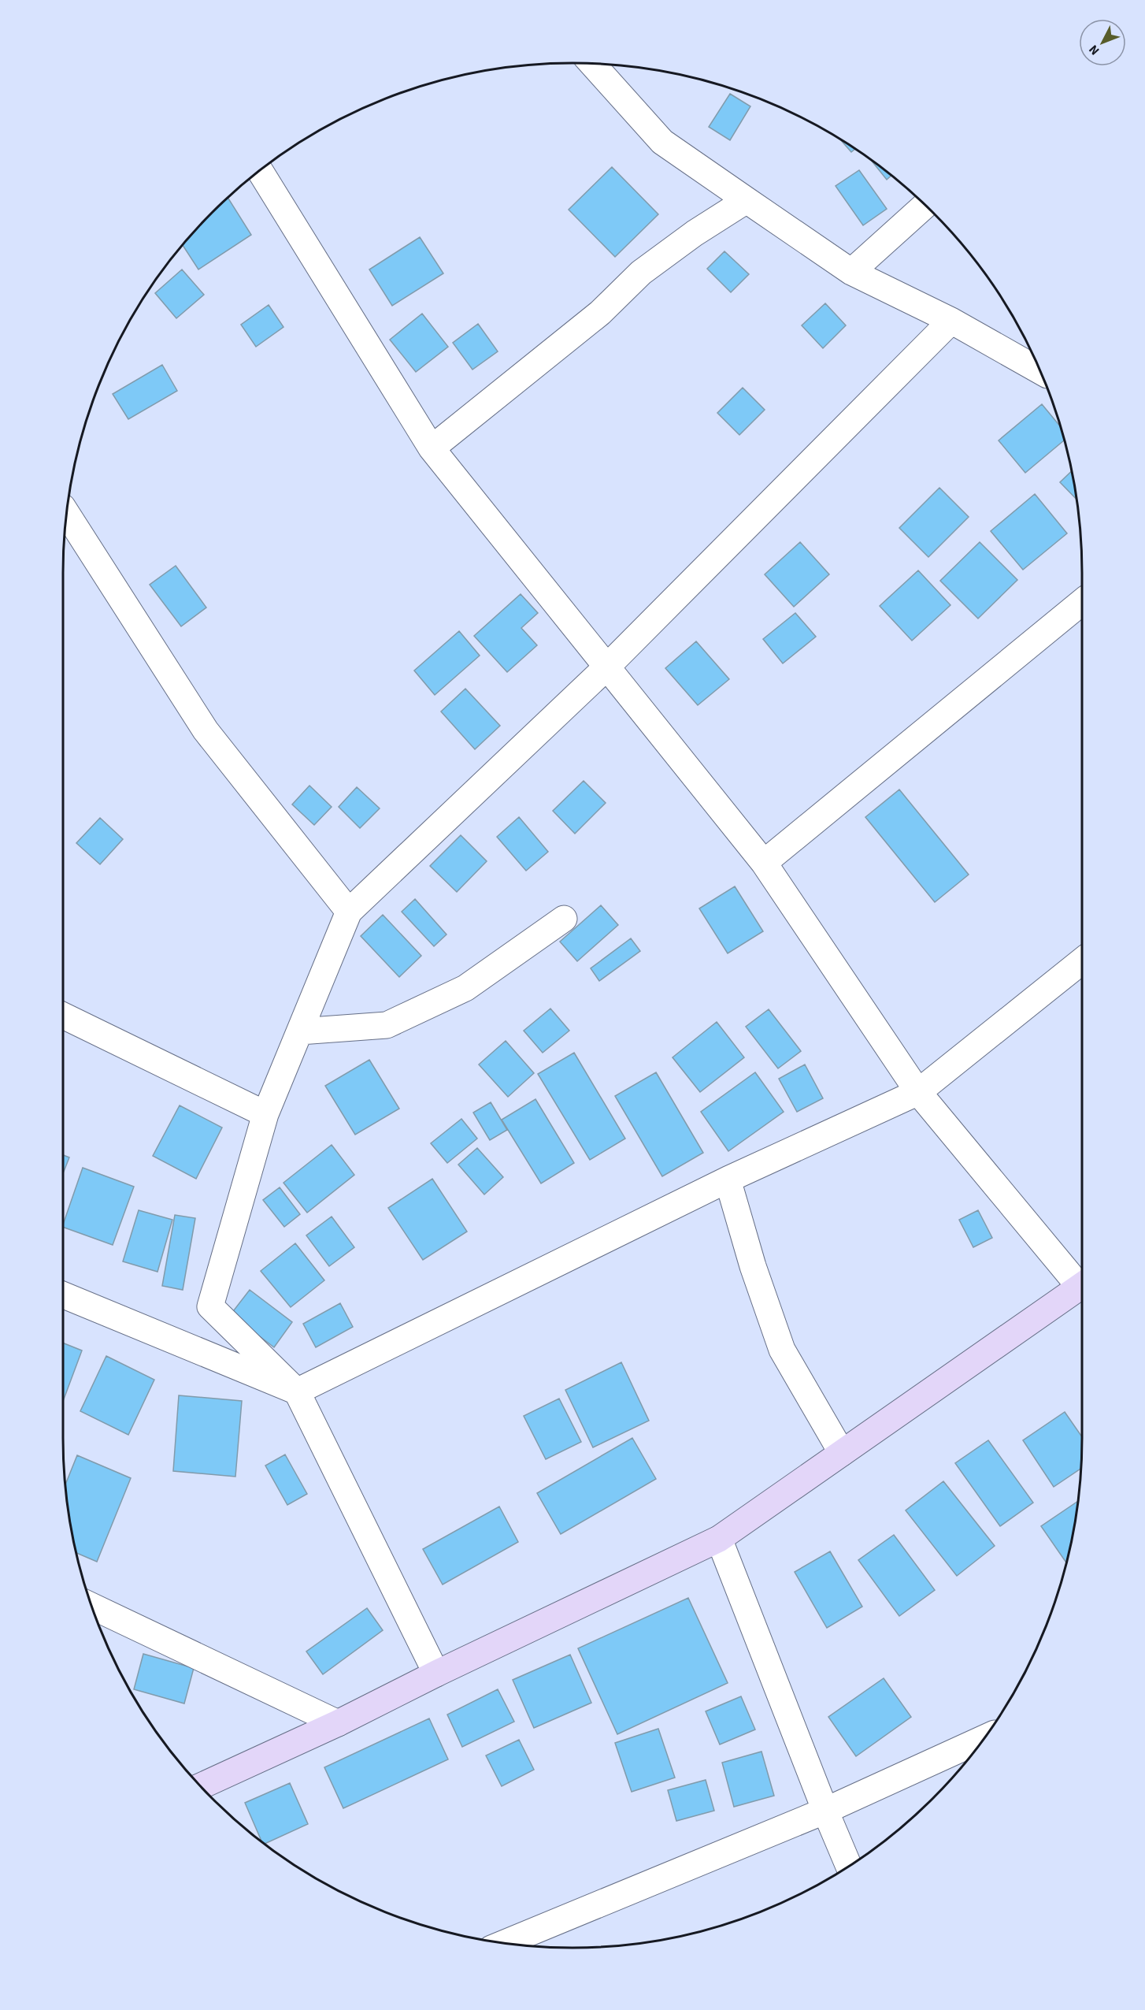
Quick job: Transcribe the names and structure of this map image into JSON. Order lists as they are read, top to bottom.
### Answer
{
  "north": "bottom left"
}
